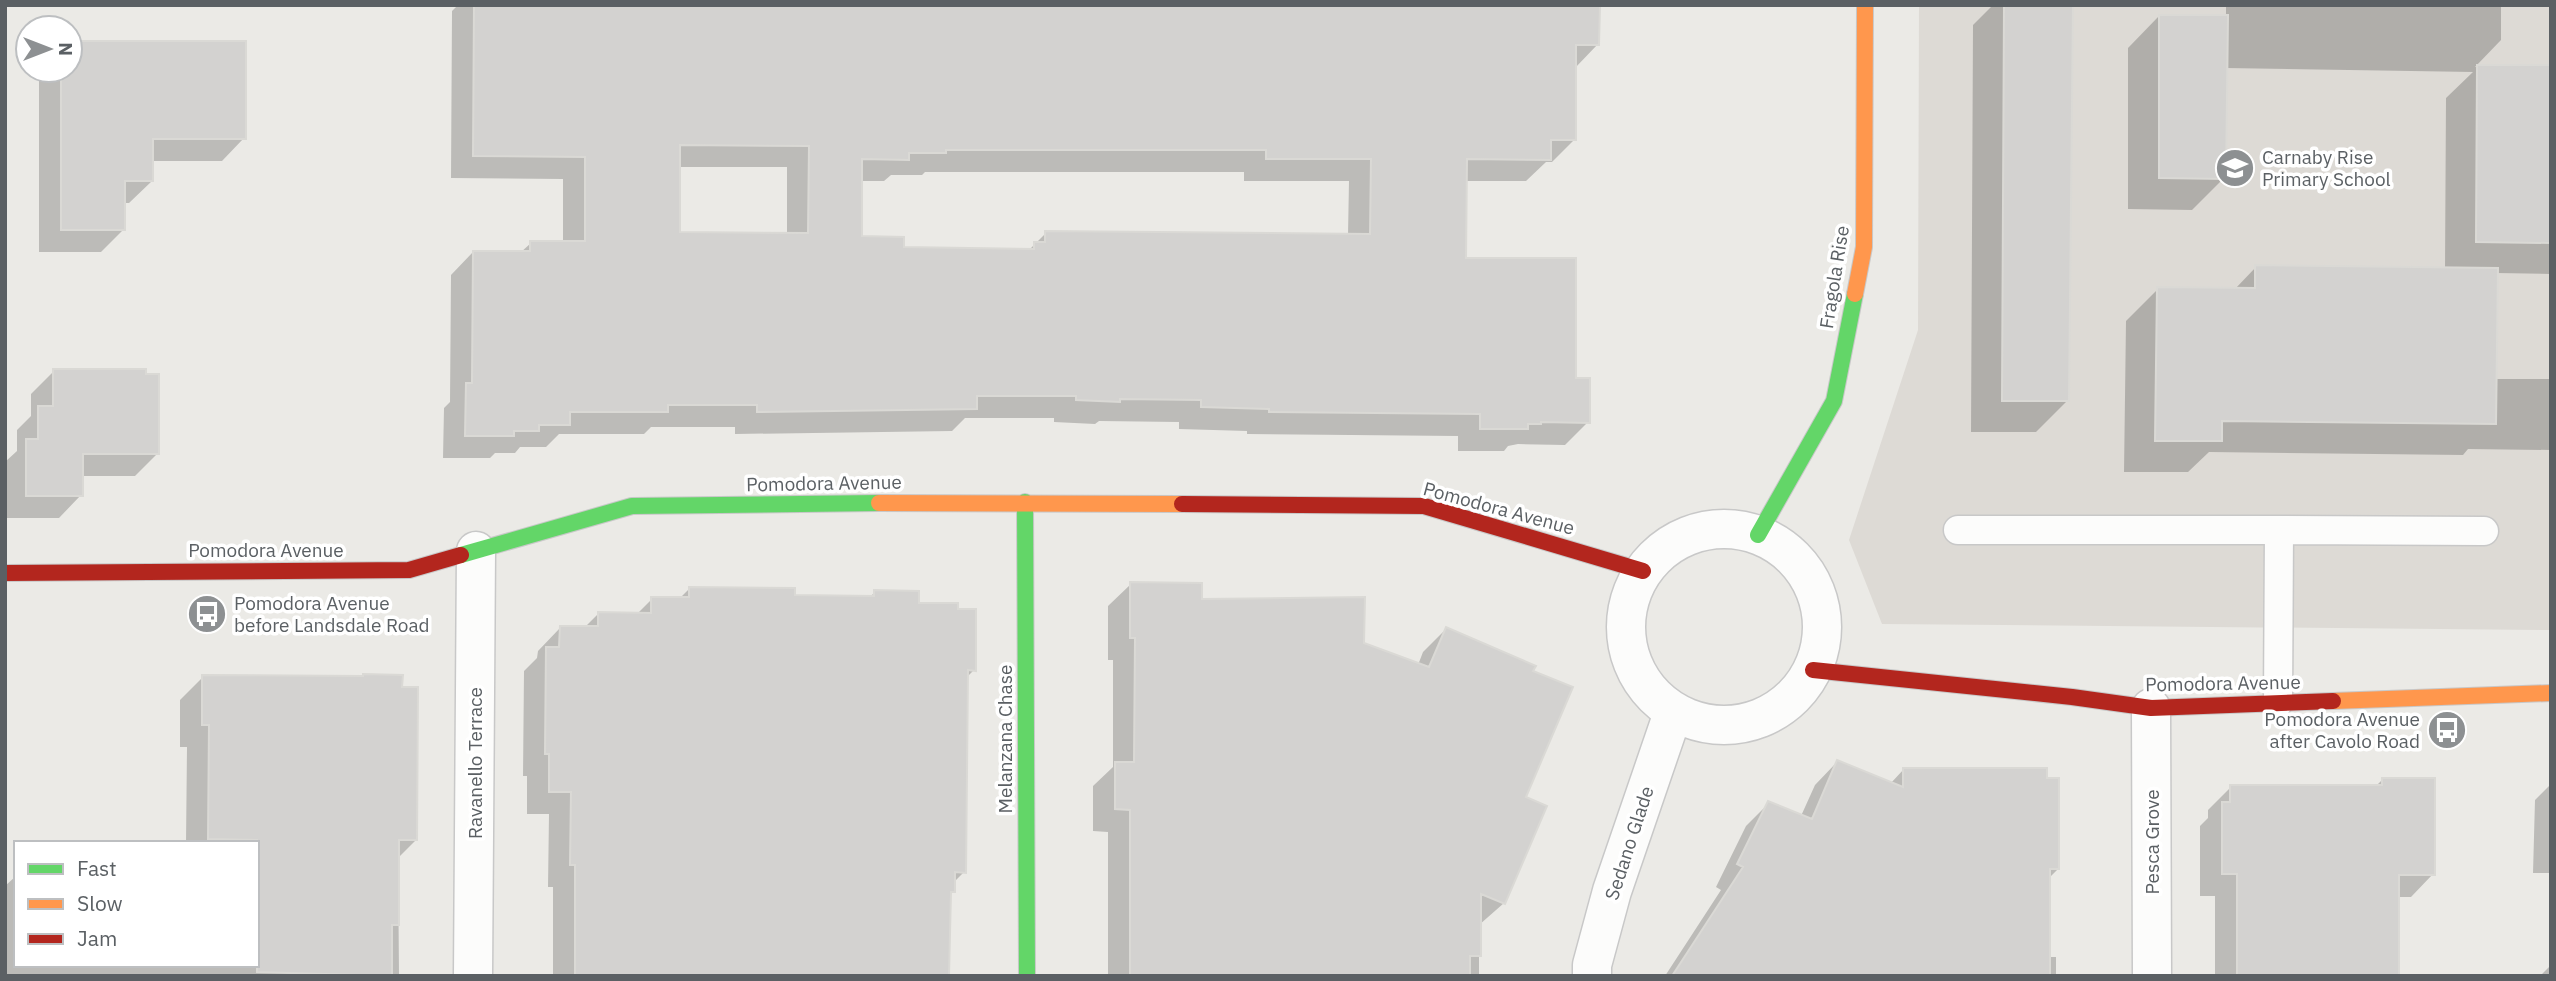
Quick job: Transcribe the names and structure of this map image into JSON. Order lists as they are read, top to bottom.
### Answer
{
  "streets": {
    "street": [
      "Fragola Rise",
      "Pomodora Avenue",
      "Melanzana Chase",
      "Ravanello Terrace",
      "Pesca Grove",
      "Sedano Glade"
    ]
  },
  "crossings": [
    ["Fragola Rise", "Pomodora Avenue"],
    ["Fragola Rise", "Sedano Glade"],
    ["Pomodora Avenue", "Melanzana Chase"],
    ["Pomodora Avenue", "Ravanello Terrace"],
    ["Pomodora Avenue", "Pesca Grove"],
    ["Pomodora Avenue", "Sedano Glade"]
  ],
  "places": {
    "school or university": ["Carnaby Rise Primary School"],
    "bus stop": ["Pomodora Avenue before Landsdale Road", "Pomodora Avenue after Cavolo Road"]
  },
  "legend": ["Fast", "Slow", "Jam"],
  "north": "right"
}
